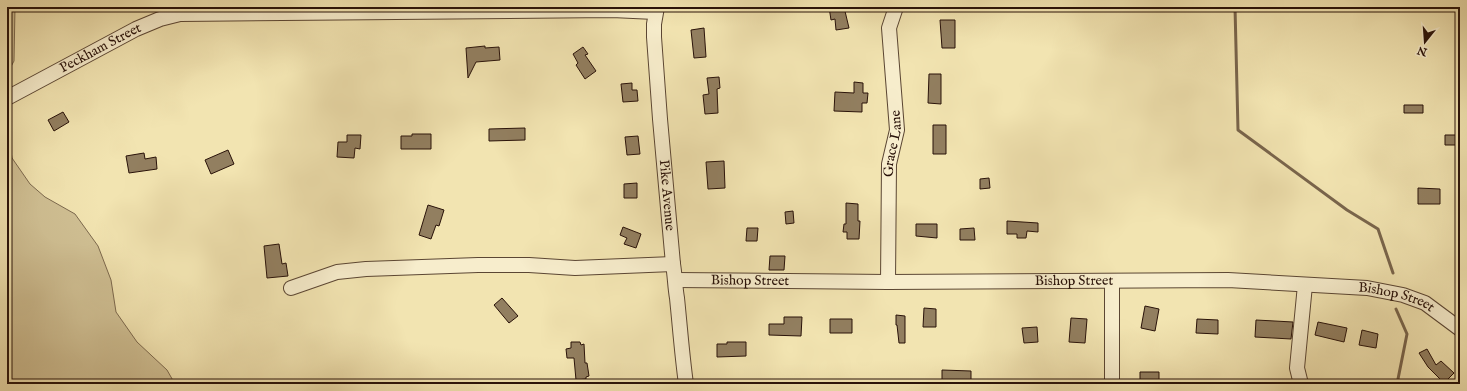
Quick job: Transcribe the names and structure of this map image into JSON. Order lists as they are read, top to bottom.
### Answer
{
  "streets": {
    "street": [
      "Peckham Street",
      "Grace Lane",
      "Pike Avenue",
      "Bishop Street"
    ]
  },
  "crossings": [
    ["Peckham Street", "Pike Avenue"],
    ["Grace Lane", "Bishop Street"],
    ["Pike Avenue", "Bishop Street"]
  ],
  "north": "bottom"
}
